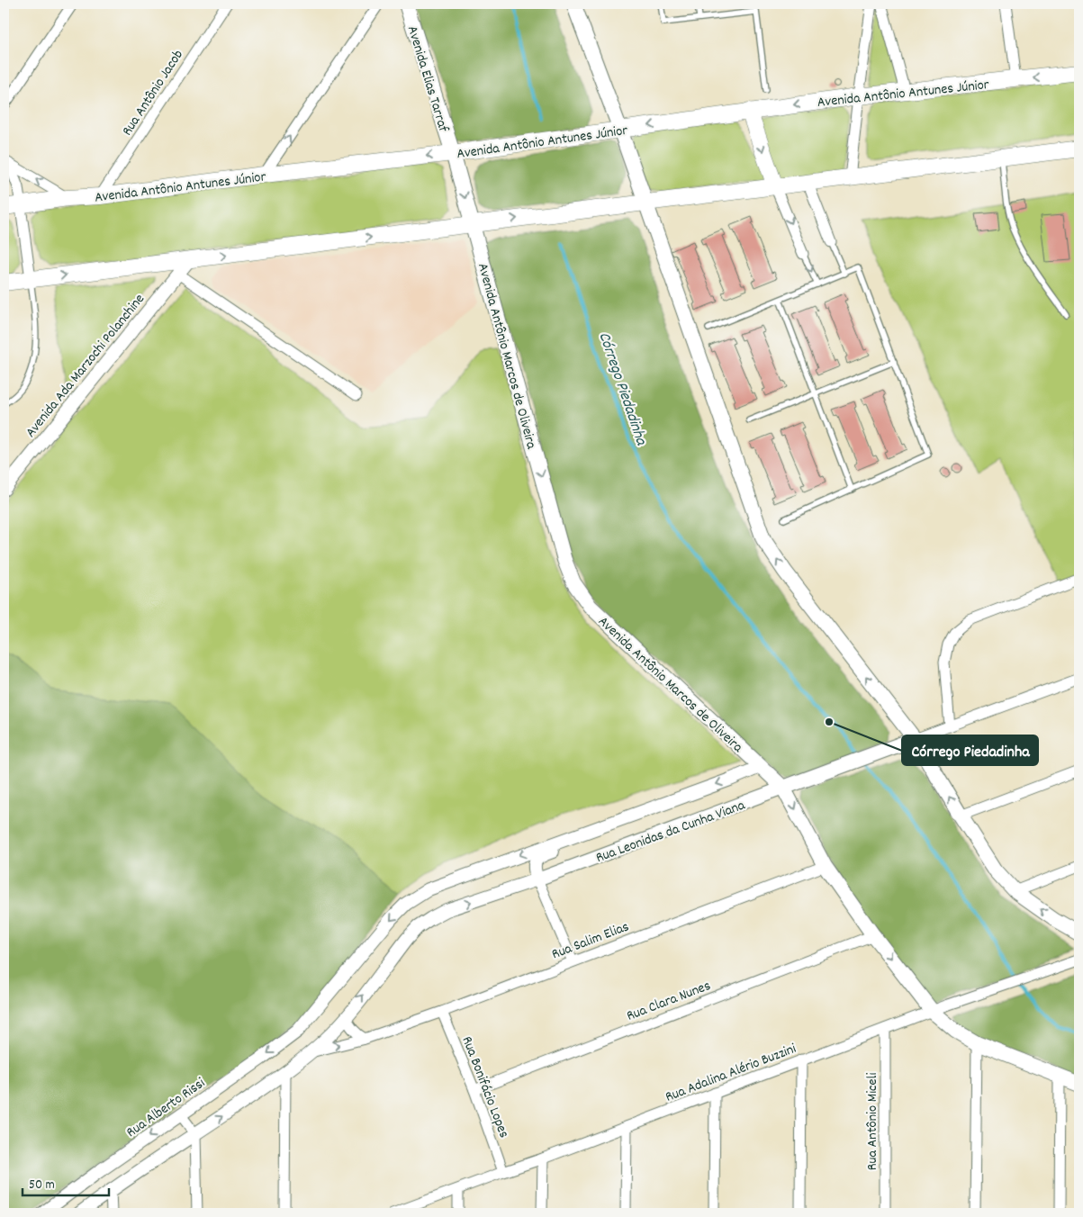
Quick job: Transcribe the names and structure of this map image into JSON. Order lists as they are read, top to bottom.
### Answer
{
  "streets": {
    "main road": [
      "Avenida Elias Tarraf",
      "Avenida Antônio Antunes Júnior",
      "Avenida Antônio Marcos de Oliveira",
      "Rua Leonidas da Cunha Viana"
    ],
    "street": [
      "Rua Antônio Jacob",
      "Avenida Ada Marzochi Polanchine",
      "Rua Salim Elias",
      "Rua Clara Nunes",
      "Rua Adalina Alério Buzzini",
      "Rua Bonifácio Lopes",
      "Rua Alberto Rissi",
      "Rua Antônio Miceli"
    ]
  },
  "crossings": [
    ["Avenida Elias Tarraf", "Avenida Antônio Antunes Júnior"],
    ["Avenida Elias Tarraf", "Avenida Antônio Marcos de Oliveira"],
    ["Rua Antônio Jacob", "Avenida Antônio Antunes Júnior"],
    ["Avenida Antônio Antunes Júnior", "Avenida Antônio Marcos de Oliveira"],
    ["Avenida Antônio Marcos de Oliveira", "Rua Leonidas da Cunha Viana"],
    ["Avenida Antônio Marcos de Oliveira", "Rua Salim Elias"],
    ["Avenida Antônio Marcos de Oliveira", "Rua Clara Nunes"],
    ["Avenida Antônio Marcos de Oliveira", "Rua Adalina Alério Buzzini"],
    ["Rua Leonidas da Cunha Viana", "Rua Salim Elias"],
    ["Rua Leonidas da Cunha Viana", "Rua Alberto Rissi"],
    ["Rua Salim Elias", "Rua Bonifácio Lopes"],
    ["Rua Clara Nunes", "Rua Bonifácio Lopes"],
    ["Rua Adalina Alério Buzzini", "Rua Bonifácio Lopes"],
    ["Rua Adalina Alério Buzzini", "Rua Antônio Miceli"]
  ],
  "one_way": ["Avenida Antônio Marcos de Oliveira"],
  "water": ["Córrego Piedadinha"],
  "places": ["Córrego Piedadinha"],
  "scale_bar": "50 m"
}
